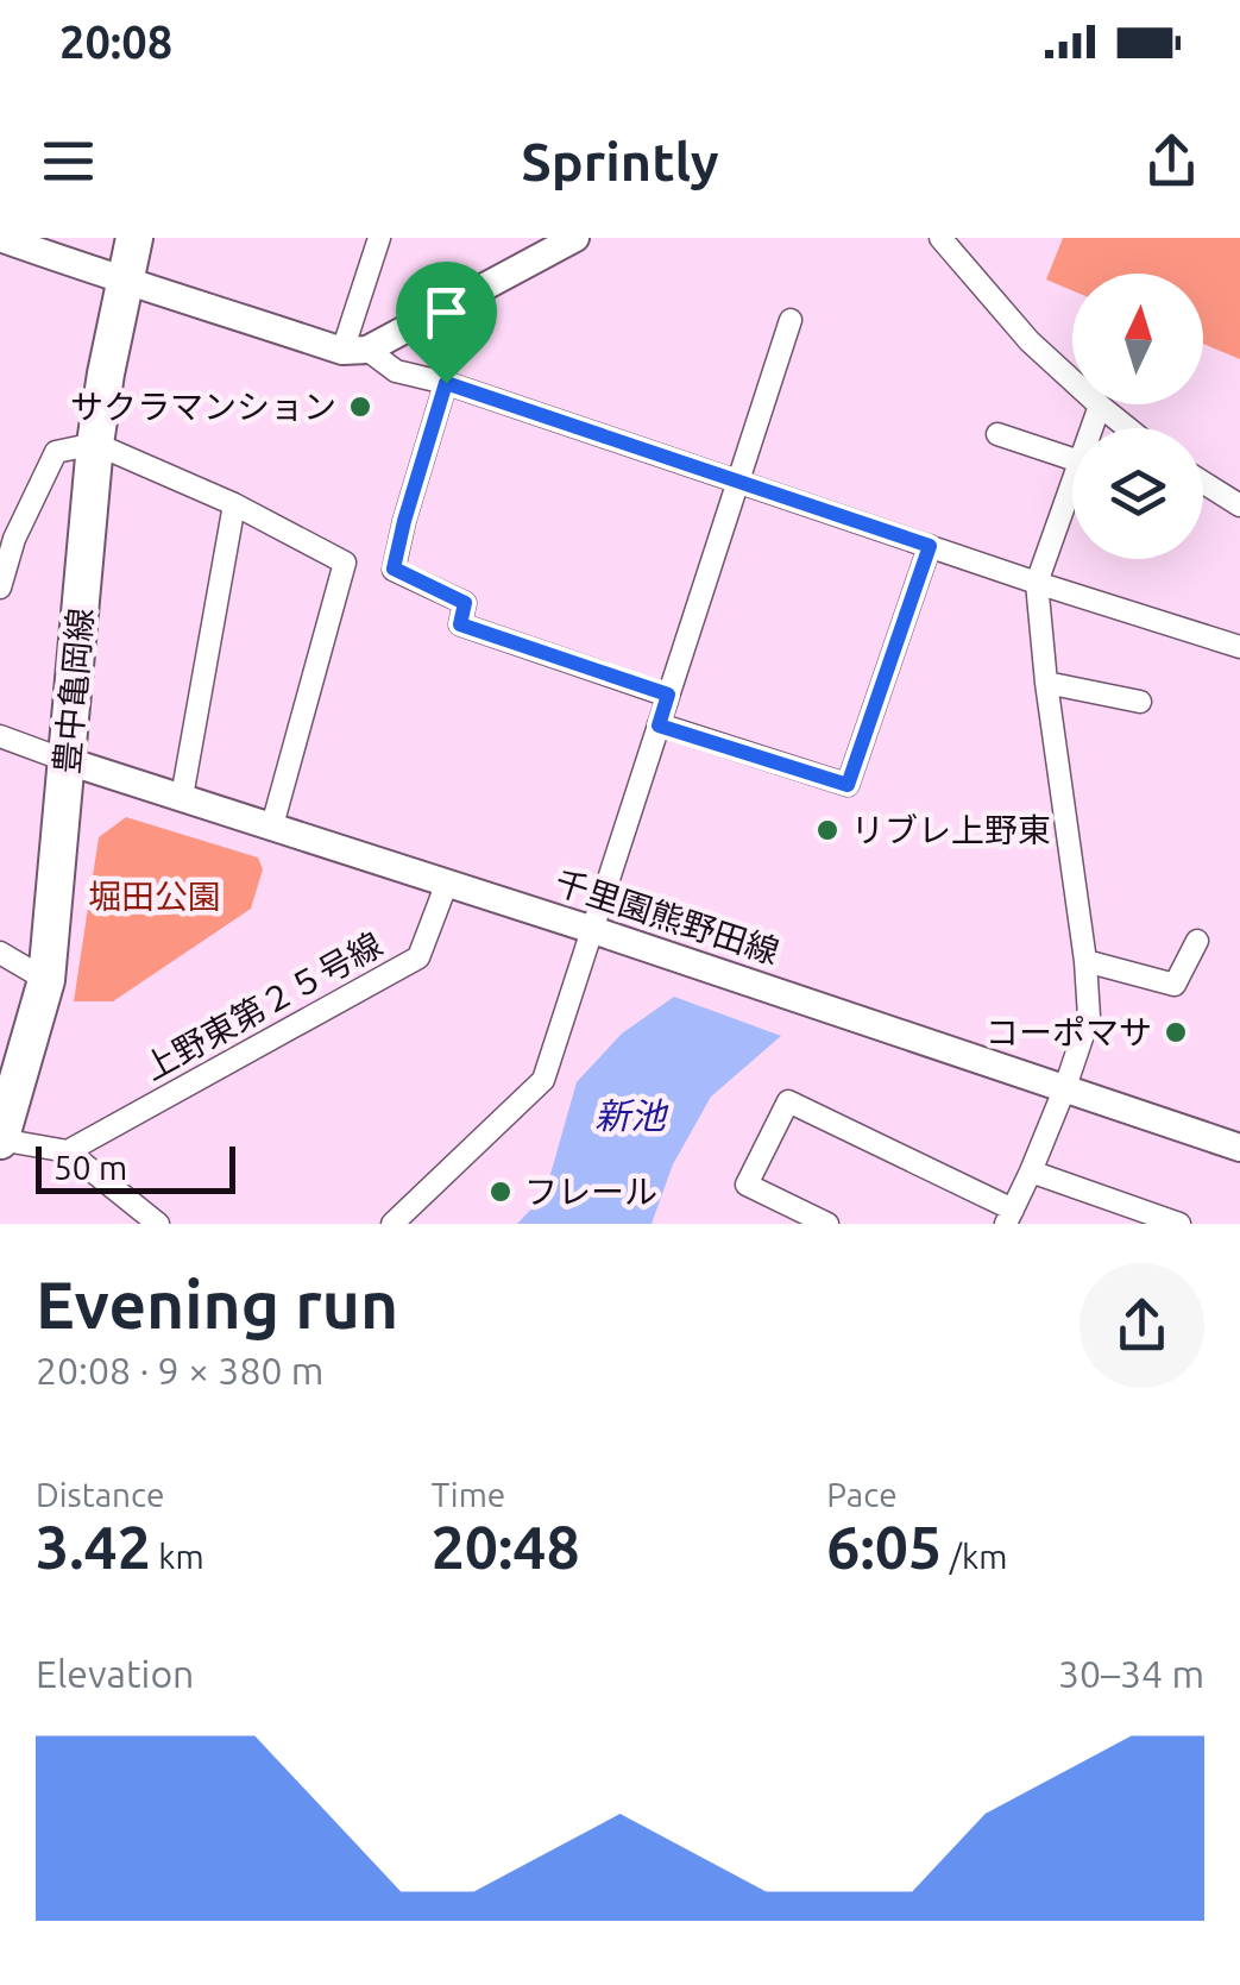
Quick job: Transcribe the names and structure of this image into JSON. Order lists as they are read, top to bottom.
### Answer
{
  "streets": {
    "main road": ["豊中亀岡線"],
    "street": ["千里園熊野田線", "上野東第２５号線"]
  },
  "crossings": [
    ["豊中亀岡線", "千里園熊野田線"],
    ["千里園熊野田線", "上野東第２５号線"]
  ],
  "water": ["新池"],
  "parks": ["堀田公園"],
  "places": [
    "サクラマンション",
    "リブレ上野東",
    "コーポマサ",
    "フレール"
  ],
  "scale_bar": "50 m",
  "north": "top",
  "page": {
    "status": "20:08",
    "header": "Sprintly",
    "scale": "50 m",
    "heading": ["Evening run", "20:08 · 9 × 380 m"],
    "stats": [
      ["Distance", "3.42 km"],
      ["Time", "20:48"],
      ["Pace", "6:05 /km"]
    ],
    "chart": ["Elevation", "30–34 m"]
  }
}
